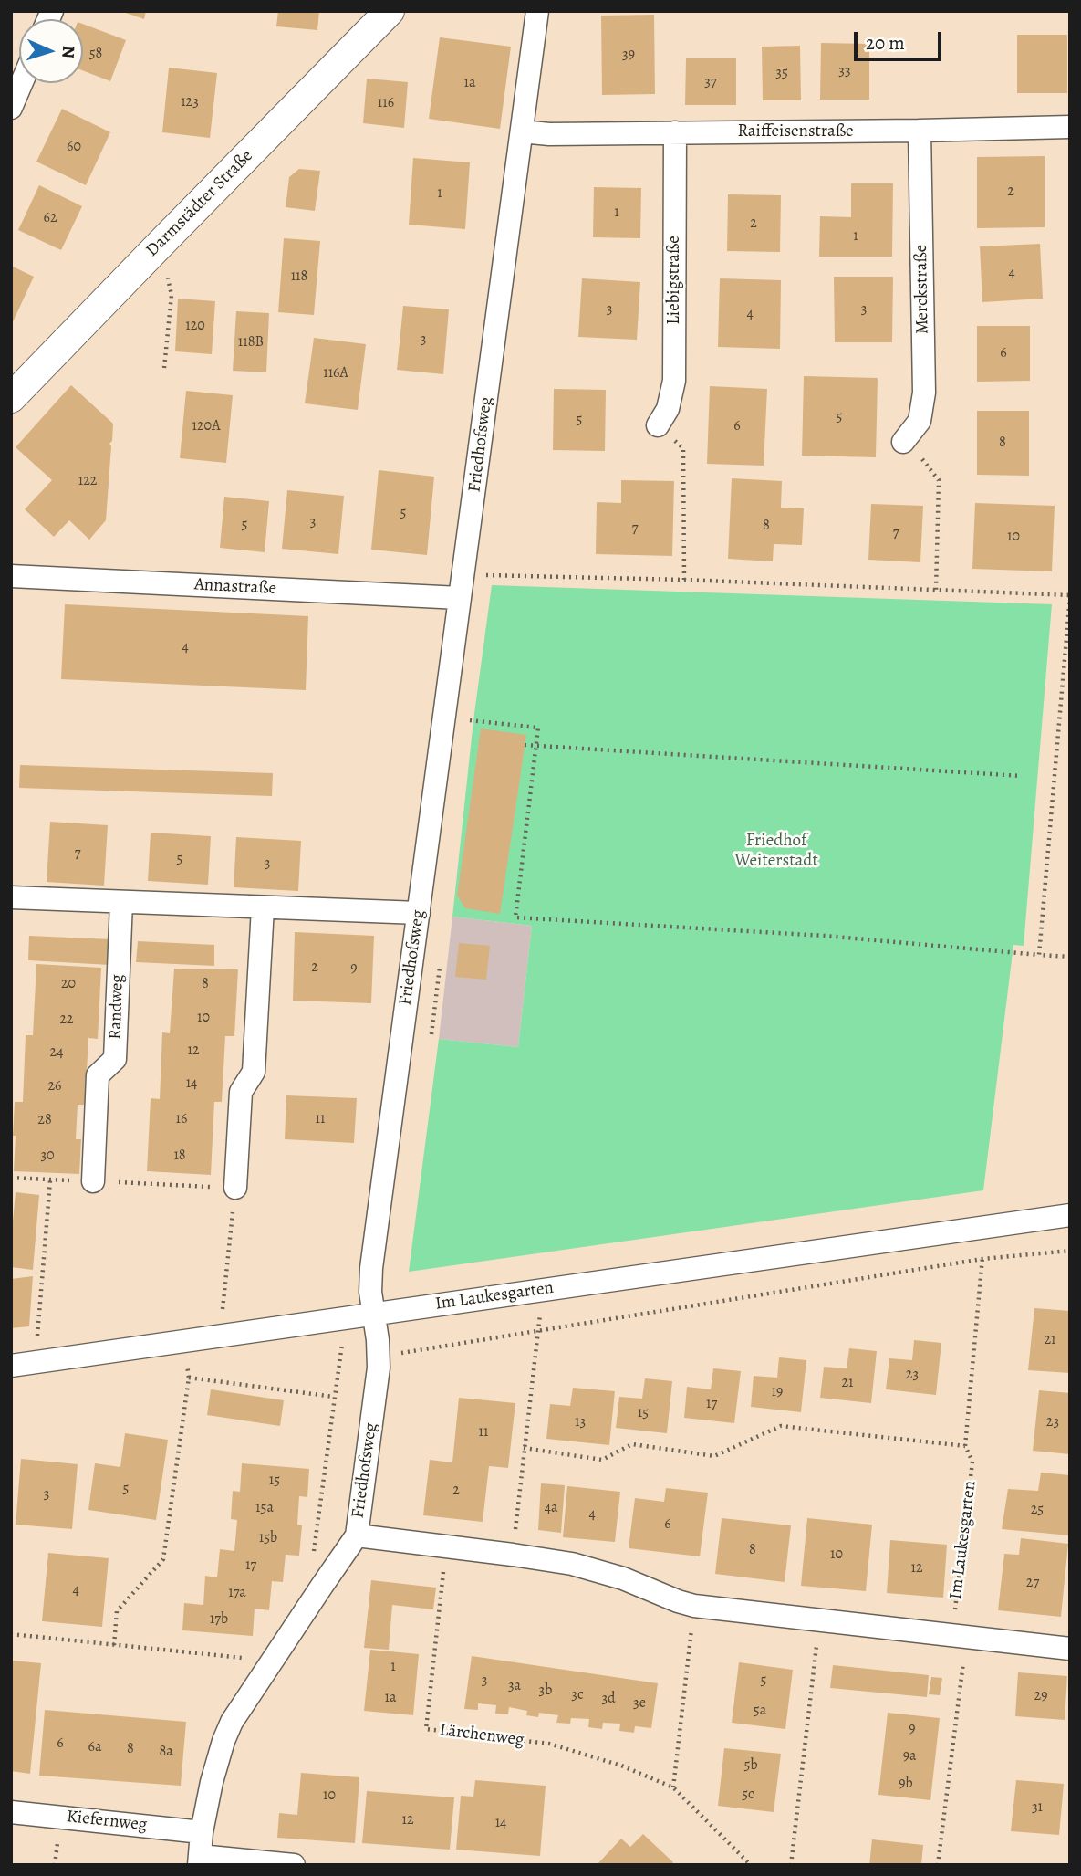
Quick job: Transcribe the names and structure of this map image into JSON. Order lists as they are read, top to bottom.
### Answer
{
  "streets": {
    "street": [
      "Raiffeisenstraße",
      "Darmstädter Straße",
      "Liebigstraße",
      "Merckstraße",
      "Friedhofsweg",
      "Annastraße",
      "Randweg",
      "Im Laukesgarten",
      "Kiefernweg"
    ],
    "path": ["Lärchenweg"]
  },
  "crossings": [
    ["Raiffeisenstraße", "Liebigstraße"],
    ["Raiffeisenstraße", "Merckstraße"],
    ["Raiffeisenstraße", "Friedhofsweg"],
    ["Friedhofsweg", "Annastraße"],
    ["Friedhofsweg", "Im Laukesgarten"],
    ["Friedhofsweg", "Kiefernweg"]
  ],
  "parks": ["Friedhof Weiterstadt"],
  "house_numbers": [
    "58",
    "39",
    "33",
    "35",
    "37",
    "1a",
    "123",
    "116",
    "60",
    "2",
    "1",
    "1",
    "62",
    "2",
    "1",
    "4",
    "118",
    "3",
    "3",
    "4",
    "120",
    "3",
    "118B",
    "6",
    "116A",
    "5",
    "5",
    "120A",
    "6",
    "8",
    "122",
    "5",
    "3",
    "5",
    "8",
    "7",
    "7",
    "10",
    "4",
    "7",
    "5",
    "3",
    "2",
    "9",
    "20",
    "8",
    "10",
    "22",
    "12",
    "24",
    "14",
    "26",
    "16",
    "11",
    "28",
    "30",
    "18",
    "21",
    "23",
    "21",
    "19",
    "17",
    "15",
    "13",
    "23",
    "11",
    "15",
    "5",
    "2",
    "3",
    "15a",
    "4a",
    "25",
    "4",
    "6",
    "15b",
    "8",
    "10",
    "17",
    "12",
    "27",
    "4",
    "17a",
    "17b",
    "1",
    "3",
    "5",
    "3a",
    "3b",
    "3c",
    "29",
    "1a",
    "3d",
    "3e",
    "5a",
    "9",
    "6",
    "6a",
    "8",
    "8a",
    "9a",
    "5b",
    "9b",
    "5c",
    "10",
    "31",
    "12",
    "14"
  ],
  "scale_bar": "20 m",
  "north": "right"
}
